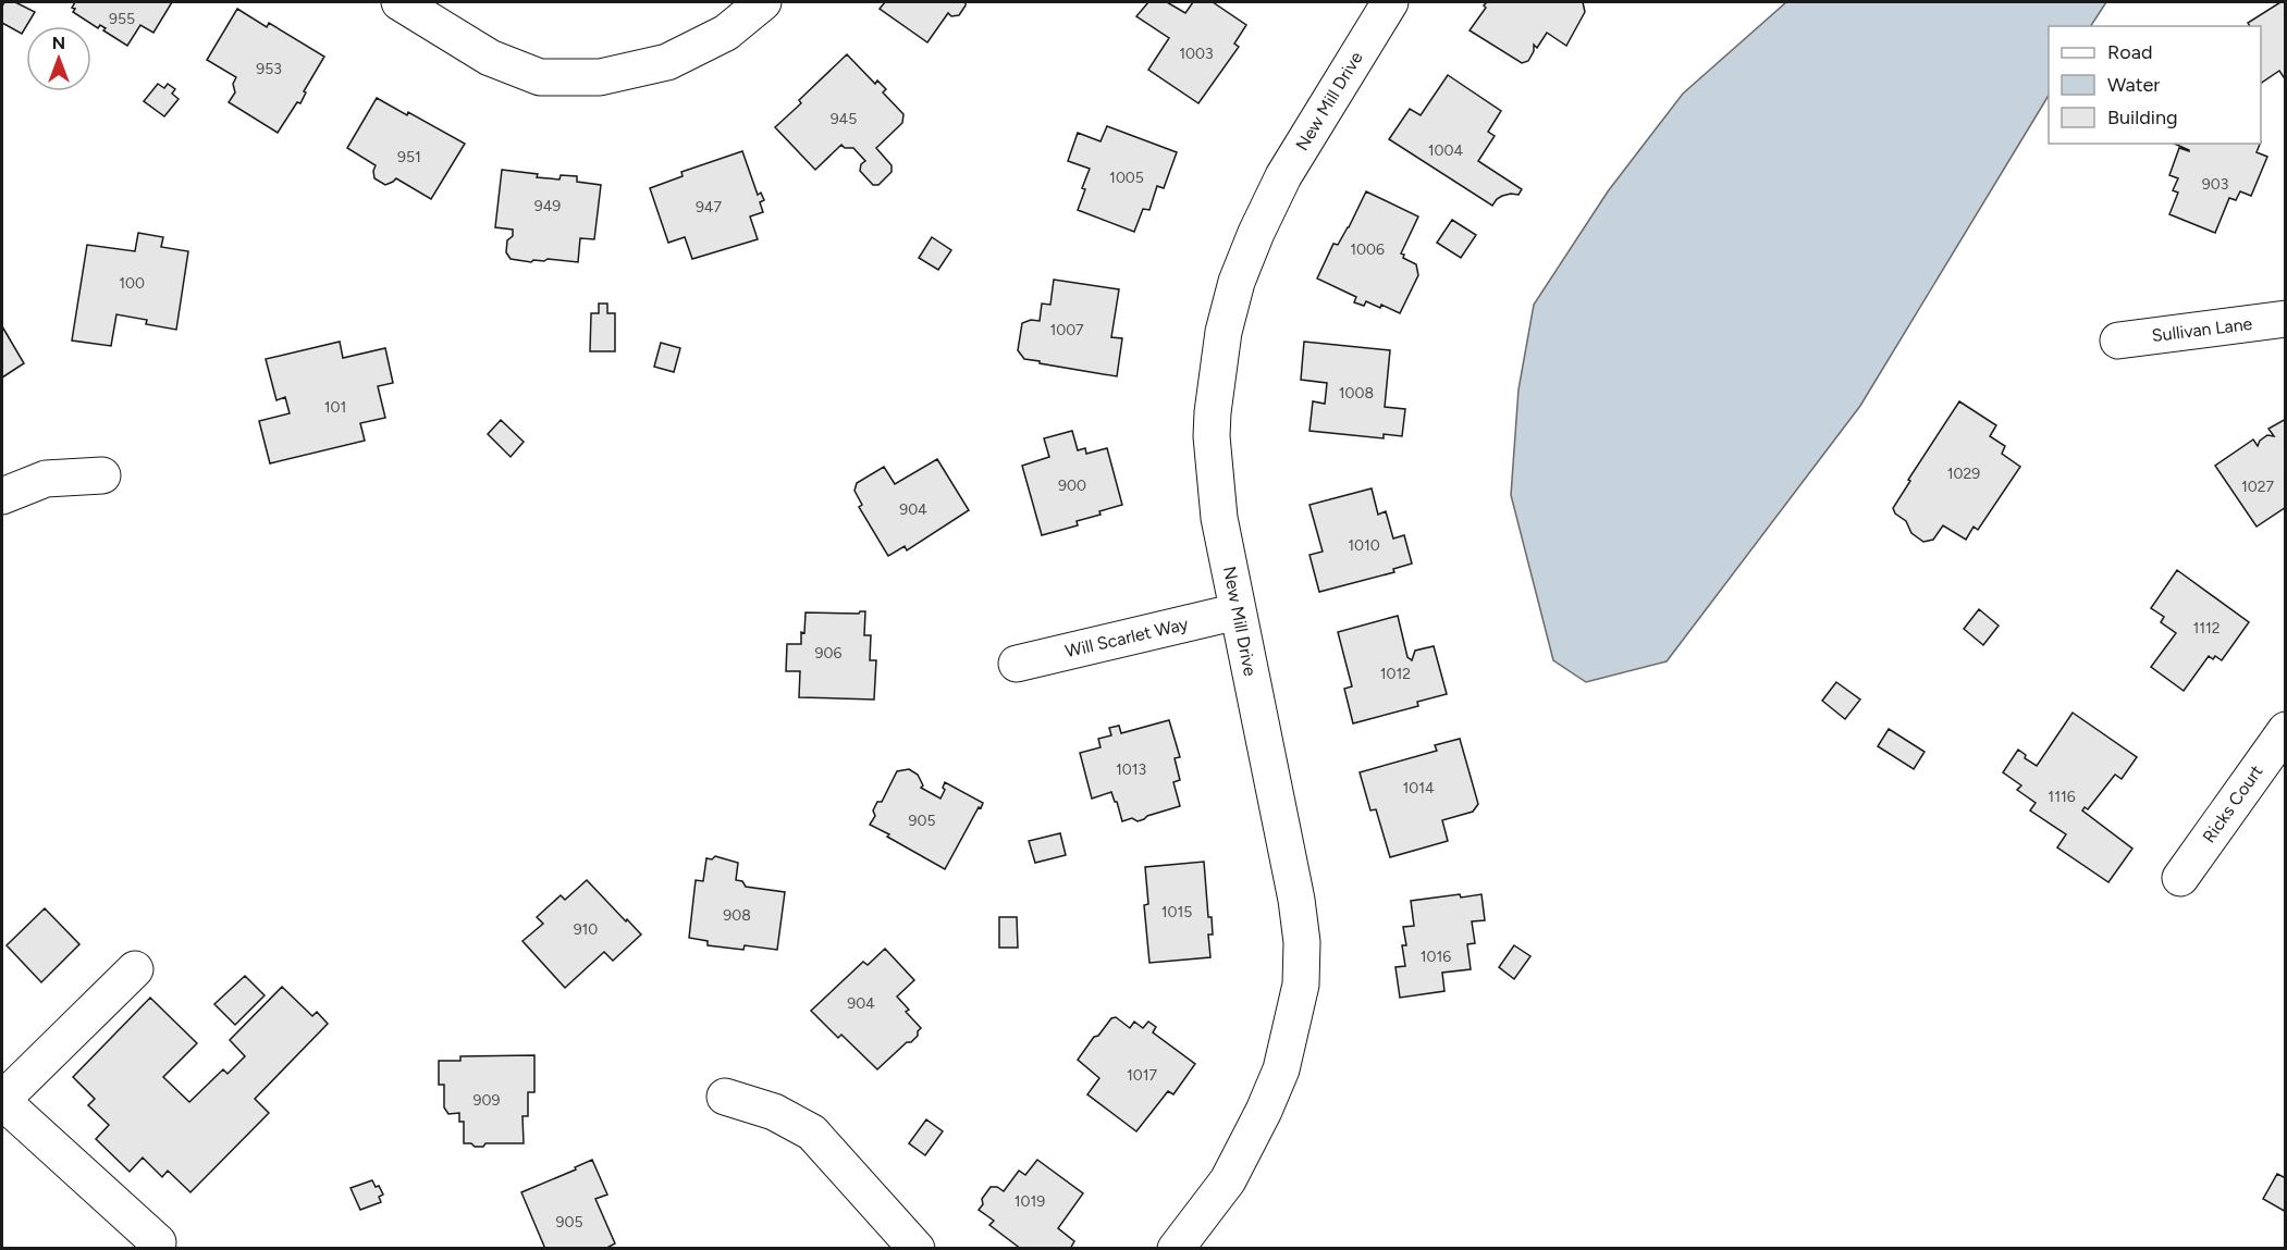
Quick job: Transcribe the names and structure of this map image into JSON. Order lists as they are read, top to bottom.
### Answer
{
  "streets": {
    "street": [
      "New Mill Drive",
      "Sullivan Lane",
      "Will Scarlet Way",
      "Ricks Court"
    ]
  },
  "crossings": [
    ["New Mill Drive", "Will Scarlet Way"]
  ],
  "house_numbers": [
    "955",
    "1003",
    "953",
    "945",
    "1004",
    "951",
    "1005",
    "903",
    "949",
    "947",
    "1006",
    "100",
    "1007",
    "1008",
    "101",
    "1029",
    "900",
    "1027",
    "904",
    "1010",
    "1112",
    "906",
    "1012",
    "1013",
    "1014",
    "1116",
    "905",
    "1015",
    "908",
    "910",
    "1016",
    "904",
    "1017",
    "909",
    "1019",
    "905"
  ],
  "legend": ["Road", "Water", "Building"],
  "north": "top"
}
